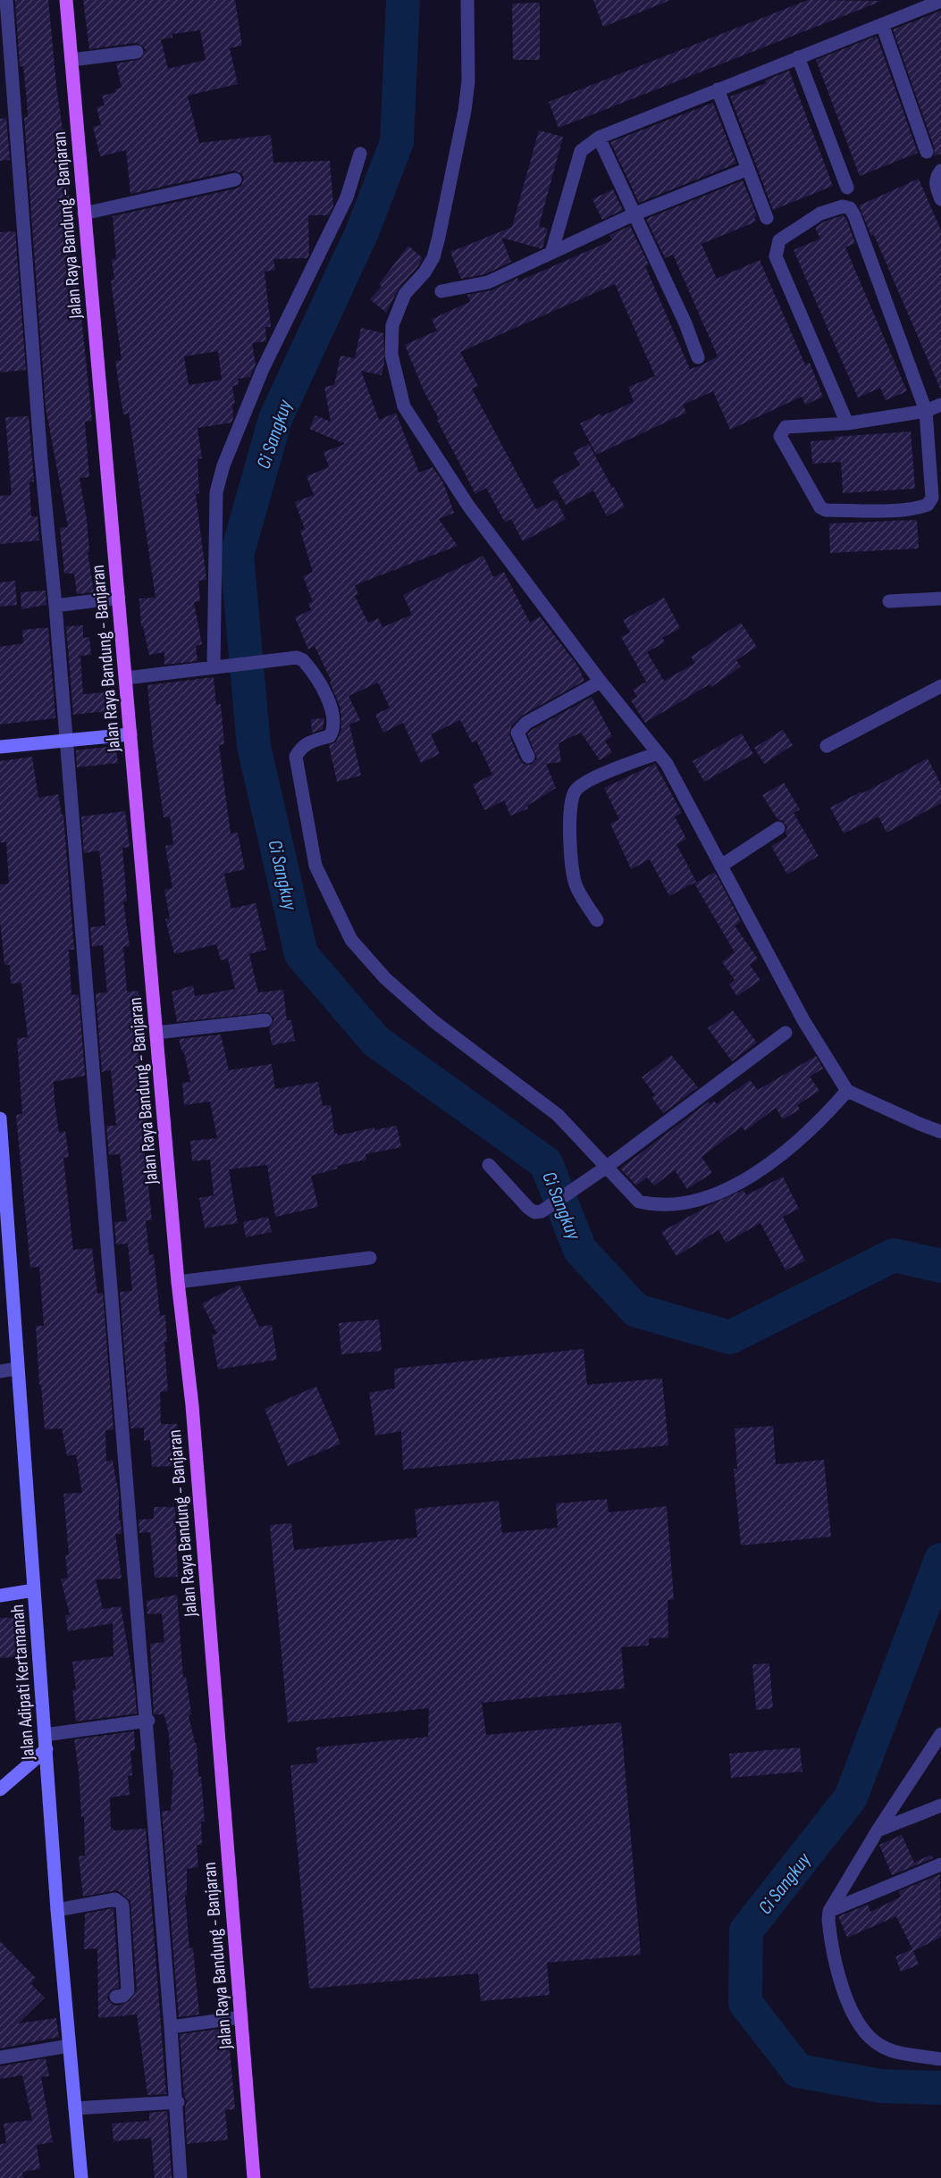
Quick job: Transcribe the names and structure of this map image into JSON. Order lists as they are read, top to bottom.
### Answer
{
  "streets": {
    "main road": ["Jalan Raya Bandung - Banjaran", "Jalan Adipati Kertamanah"]
  },
  "water": ["Ci Sangkuy"]
}
